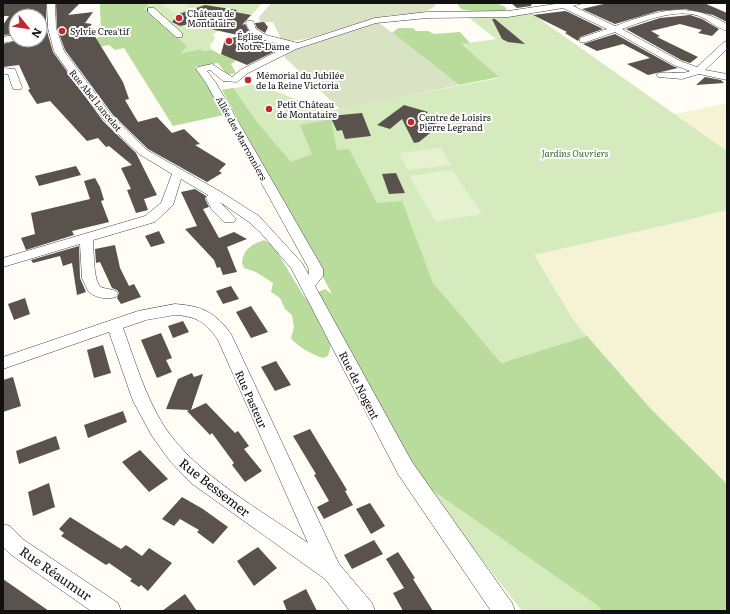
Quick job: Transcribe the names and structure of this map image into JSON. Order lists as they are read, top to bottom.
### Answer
{
  "streets": {
    "street": [
      "Rue Abel Lancelot",
      "Allée des Marronniers",
      "Rue de Nogent",
      "Rue Pasteur",
      "Rue Bessemer",
      "Rue Réaumur"
    ]
  },
  "crossings": [
    ["Rue Abel Lancelot", "Rue de Nogent"],
    ["Allée des Marronniers", "Rue de Nogent"],
    ["Rue Pasteur", "Rue Bessemer"]
  ],
  "parks": ["Jardins Ouvriers"],
  "places": [
    "Château de Montataire",
    "Sylvie Crea'tif",
    "Église Notre-Dame",
    "Mémorial du Jubilée de la Reine Victoria",
    "Petit Château de Montataire",
    "Centre de Loisirs Pierre Legrand"
  ],
  "north": "bottom right"
}
